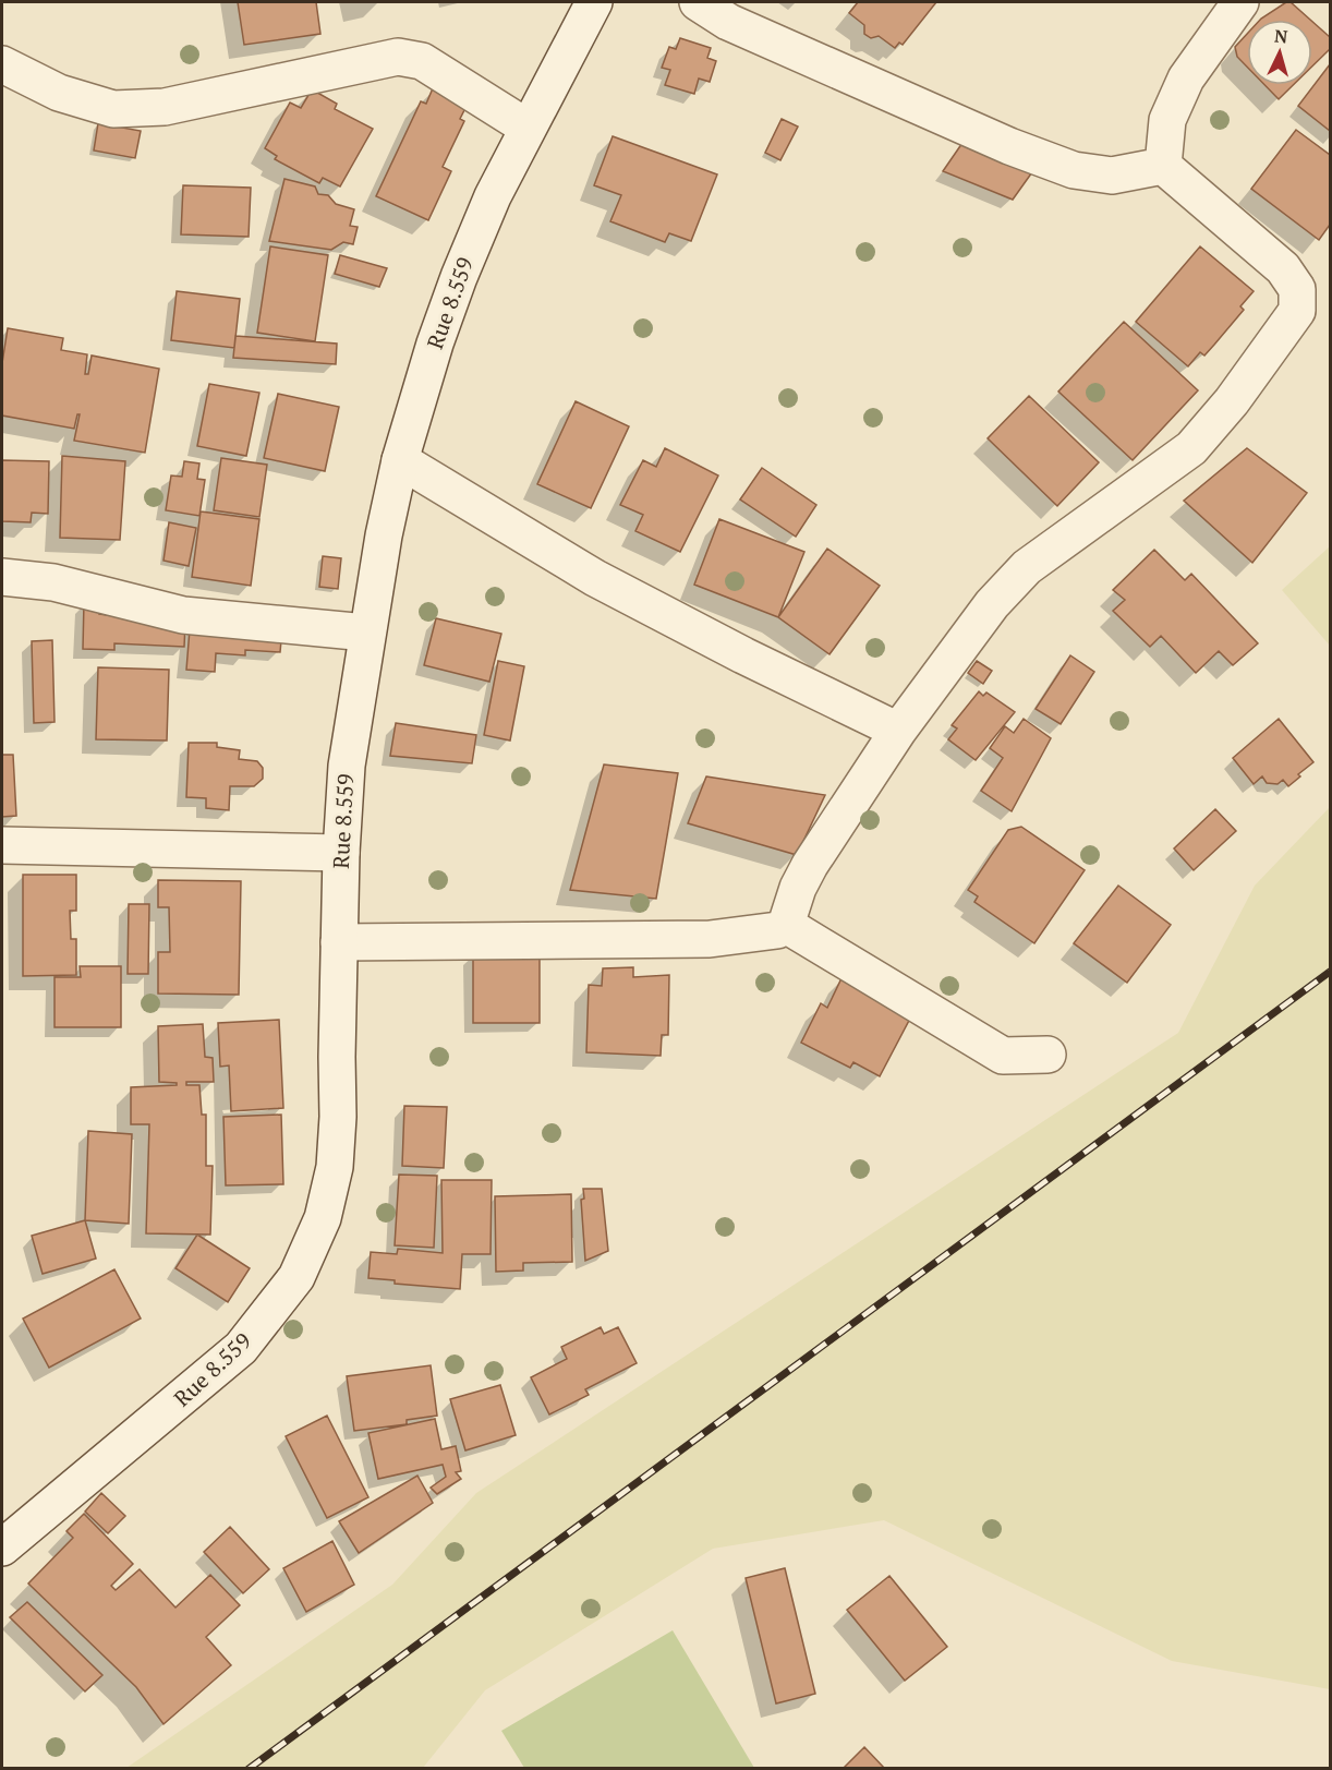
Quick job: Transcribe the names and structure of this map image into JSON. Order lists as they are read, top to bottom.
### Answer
{
  "streets": {
    "street": ["Rue 8.559"]
  },
  "north": "top"
}
